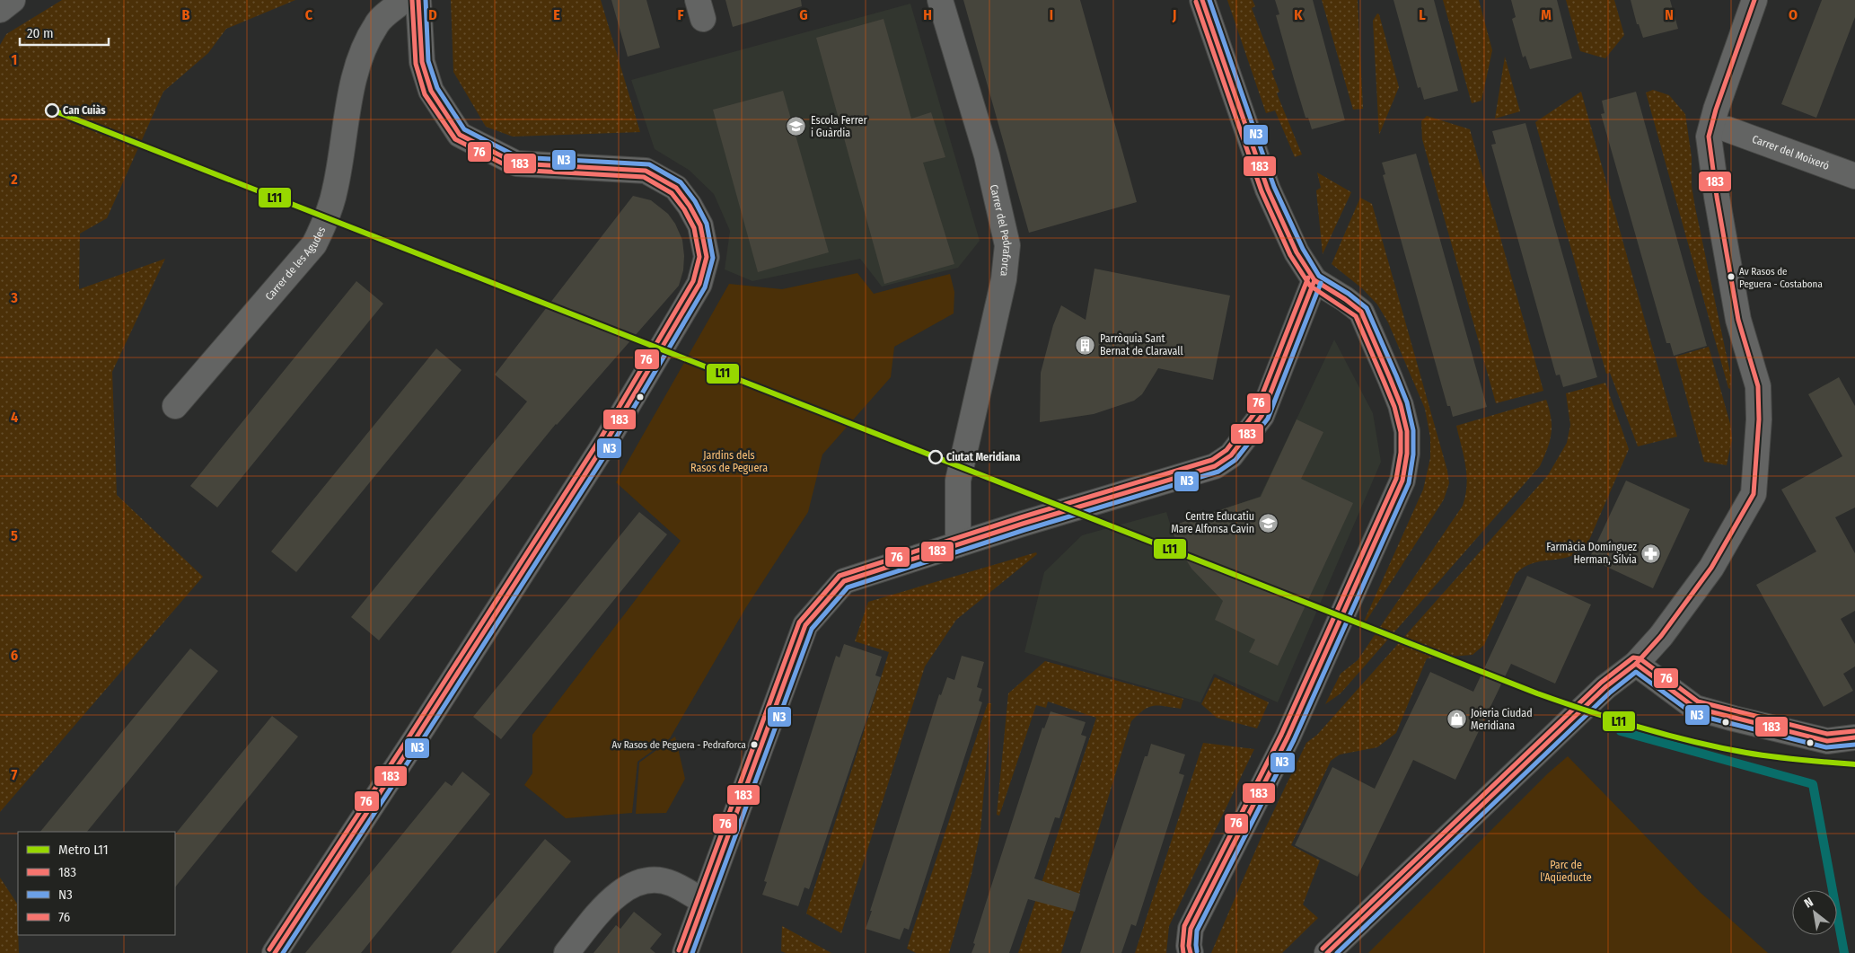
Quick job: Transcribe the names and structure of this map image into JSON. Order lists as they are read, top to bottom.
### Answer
{
  "streets": {
    "street": ["Carrer del Moixeró", "Carrer del Pedraforca", "Carrer de les Agudes"]
  },
  "parks": ["Jardins dels Rasos de Peguera", "Parc de l'Aqüeducte"],
  "places": {
    "other": [
      "Can Cuiàs",
      "Av Rasos de Peguera - Costabona",
      "Ciutat Meridiana",
      "Av Rasos de Peguera - Pedraforca"
    ],
    "school or university": ["Escola Ferrer i Guàrdia", "Centre Educatiu Mare Alfonsa Cavin"],
    "building": ["Parròquia Sant Bernat de Claravall"],
    "pharmacy": ["Farmàcia Domínguez Herman, Sílvia"],
    "shop": ["Joieria Ciudad Meridiana"]
  },
  "lines": [
    "transit line 183",
    "transit line N3",
    "transit line 76",
    "metro line L11"
  ],
  "legend": [
    "Metro L11",
    "183",
    "N3",
    "76"
  ],
  "scale_bar": "20 m",
  "north": "top left",
  "grid": {
    "columns": [
      "B",
      "C",
      "D",
      "E",
      "F",
      "G",
      "H",
      "I",
      "J",
      "K",
      "L",
      "M",
      "N",
      "O"
    ],
    "rows": [
      "1",
      "2",
      "3",
      "4",
      "5",
      "6",
      "7"
    ]
  }
}
